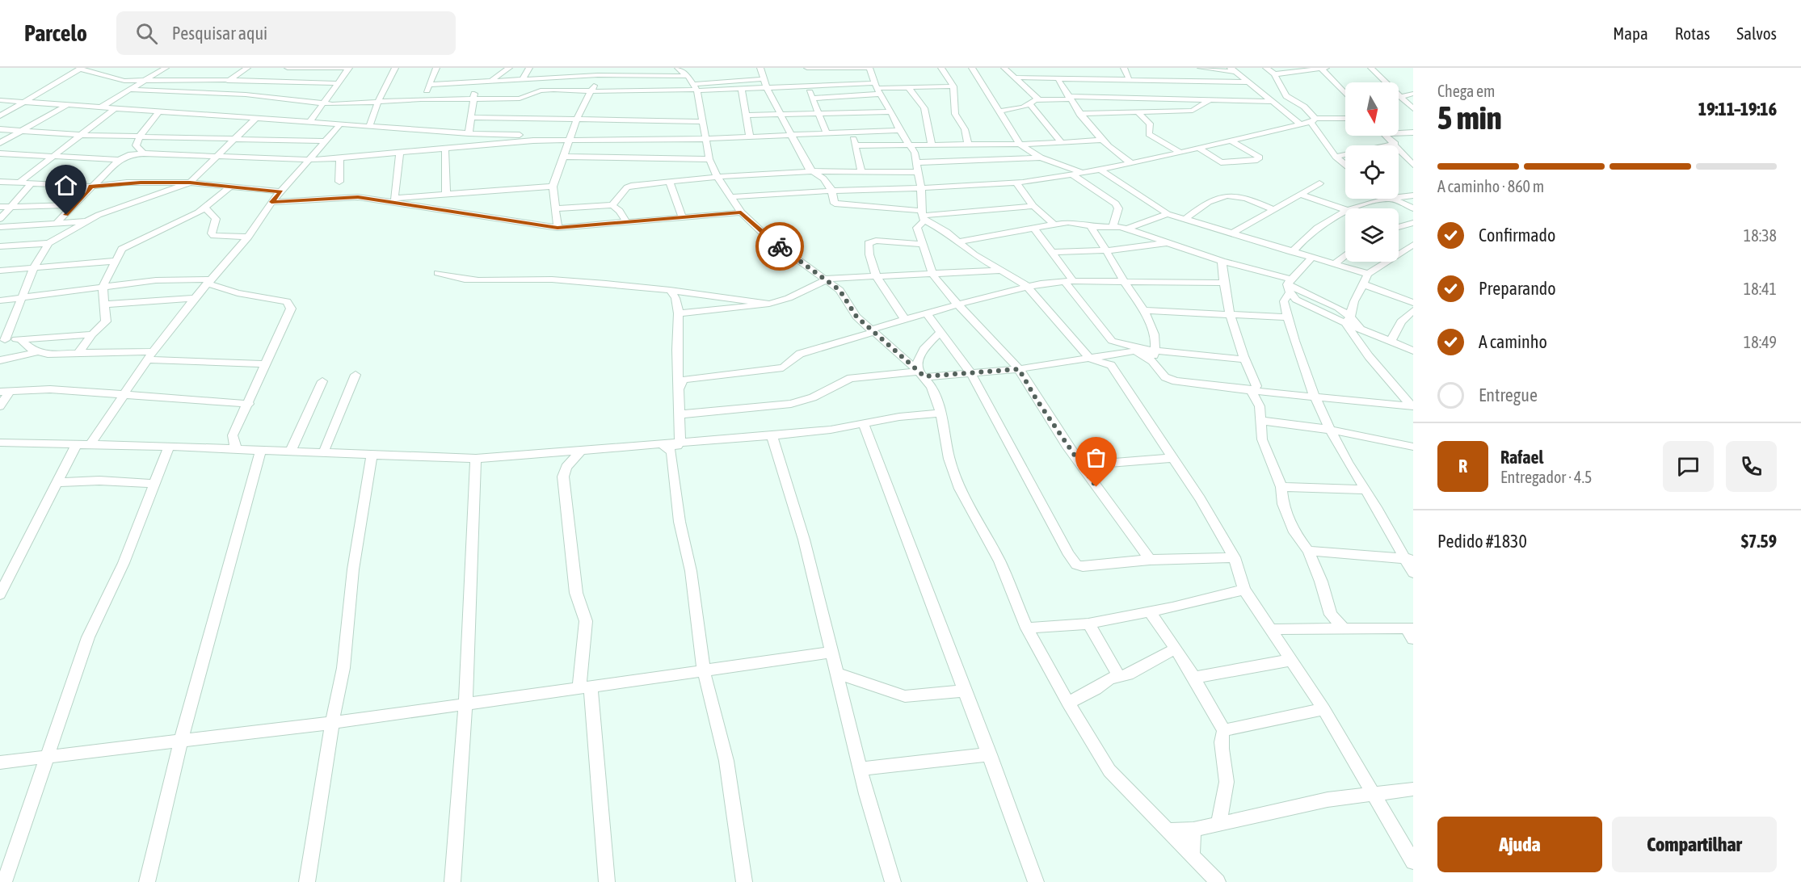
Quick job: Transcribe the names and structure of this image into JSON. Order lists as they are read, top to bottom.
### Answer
{
  "north": "bottom",
  "page": {
    "header": "Parcelo",
    "search": "Pesquisar aqui",
    "nav": ["Mapa", "Rotas", "Salvos"],
    "heading": ["5 min", "Chega em", "19:11–19:16"],
    "panel": [
      "Rafael",
      "Entregador · 4.5",
      "Pedido #1830",
      "$7.59"
    ],
    "bar": "A caminho · 860 m",
    "list": [
      ["Confirmado", "18:38"],
      ["Preparando", "18:41"],
      ["A caminho", "18:49"],
      "Entregue"
    ],
    "round": "R",
    "buttons": ["Ajuda", "Compartilhar"]
  }
}
